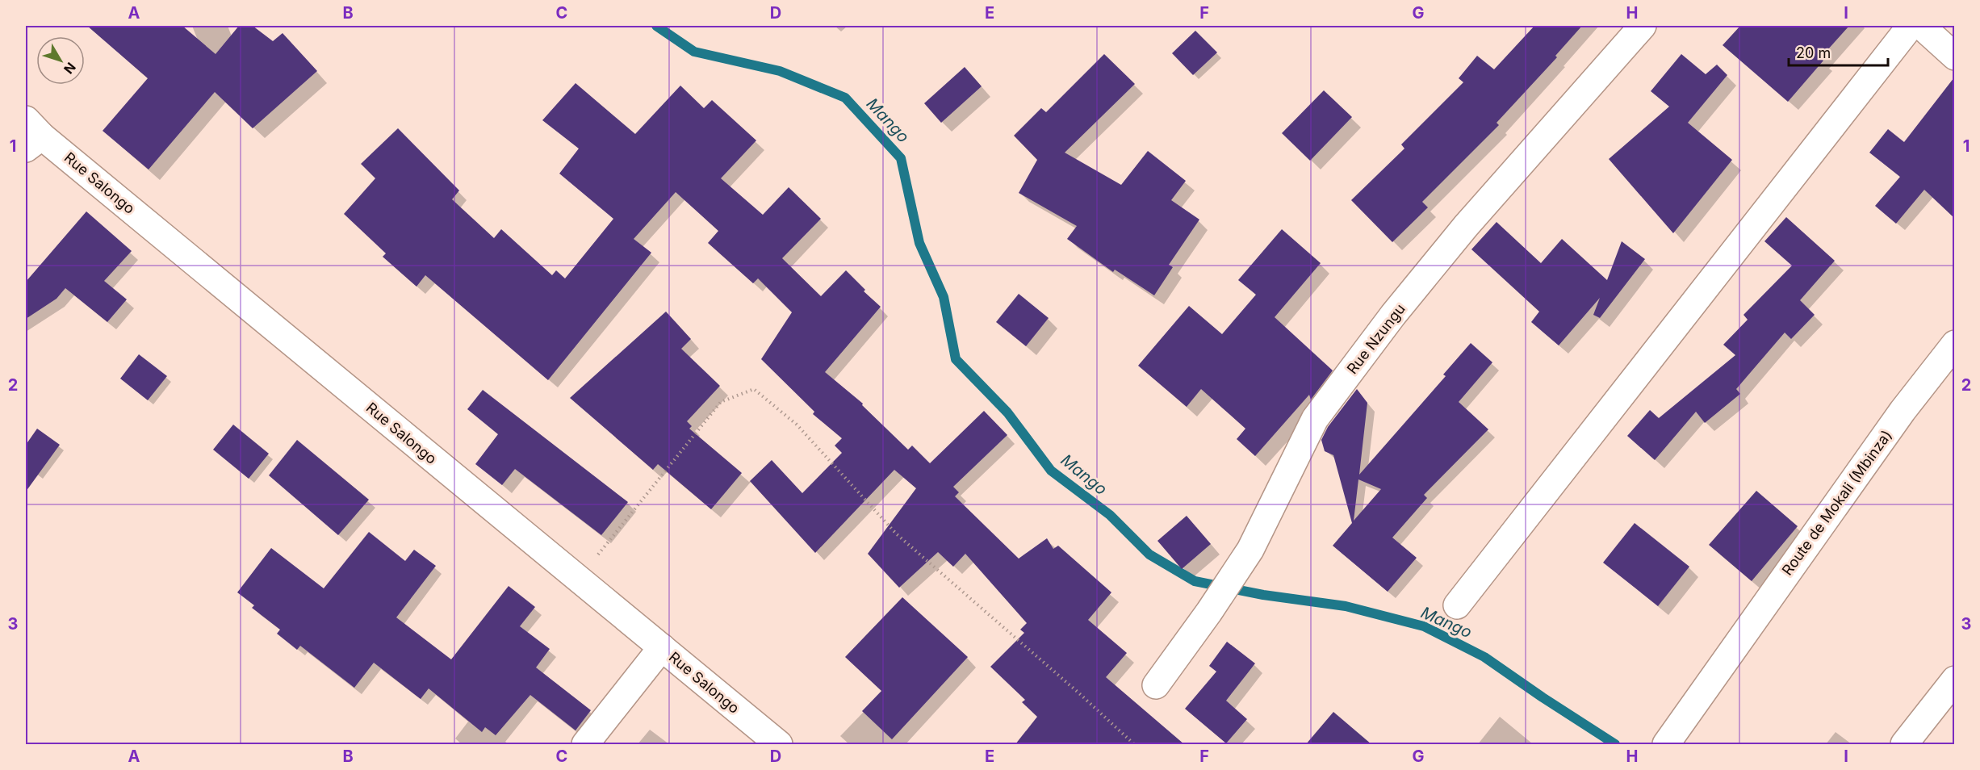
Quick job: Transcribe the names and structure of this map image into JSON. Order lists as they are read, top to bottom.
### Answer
{
  "streets": {
    "street": ["Rue Salongo", "Rue Nzungu", "Route de Mokali (Mbinza)"]
  },
  "water": ["Mango"],
  "scale_bar": "20 m",
  "north": "bottom right",
  "grid": {
    "columns": [
      "A",
      "B",
      "C",
      "D",
      "E",
      "F",
      "G",
      "H",
      "I"
    ],
    "rows": ["1", "2", "3"]
  }
}
